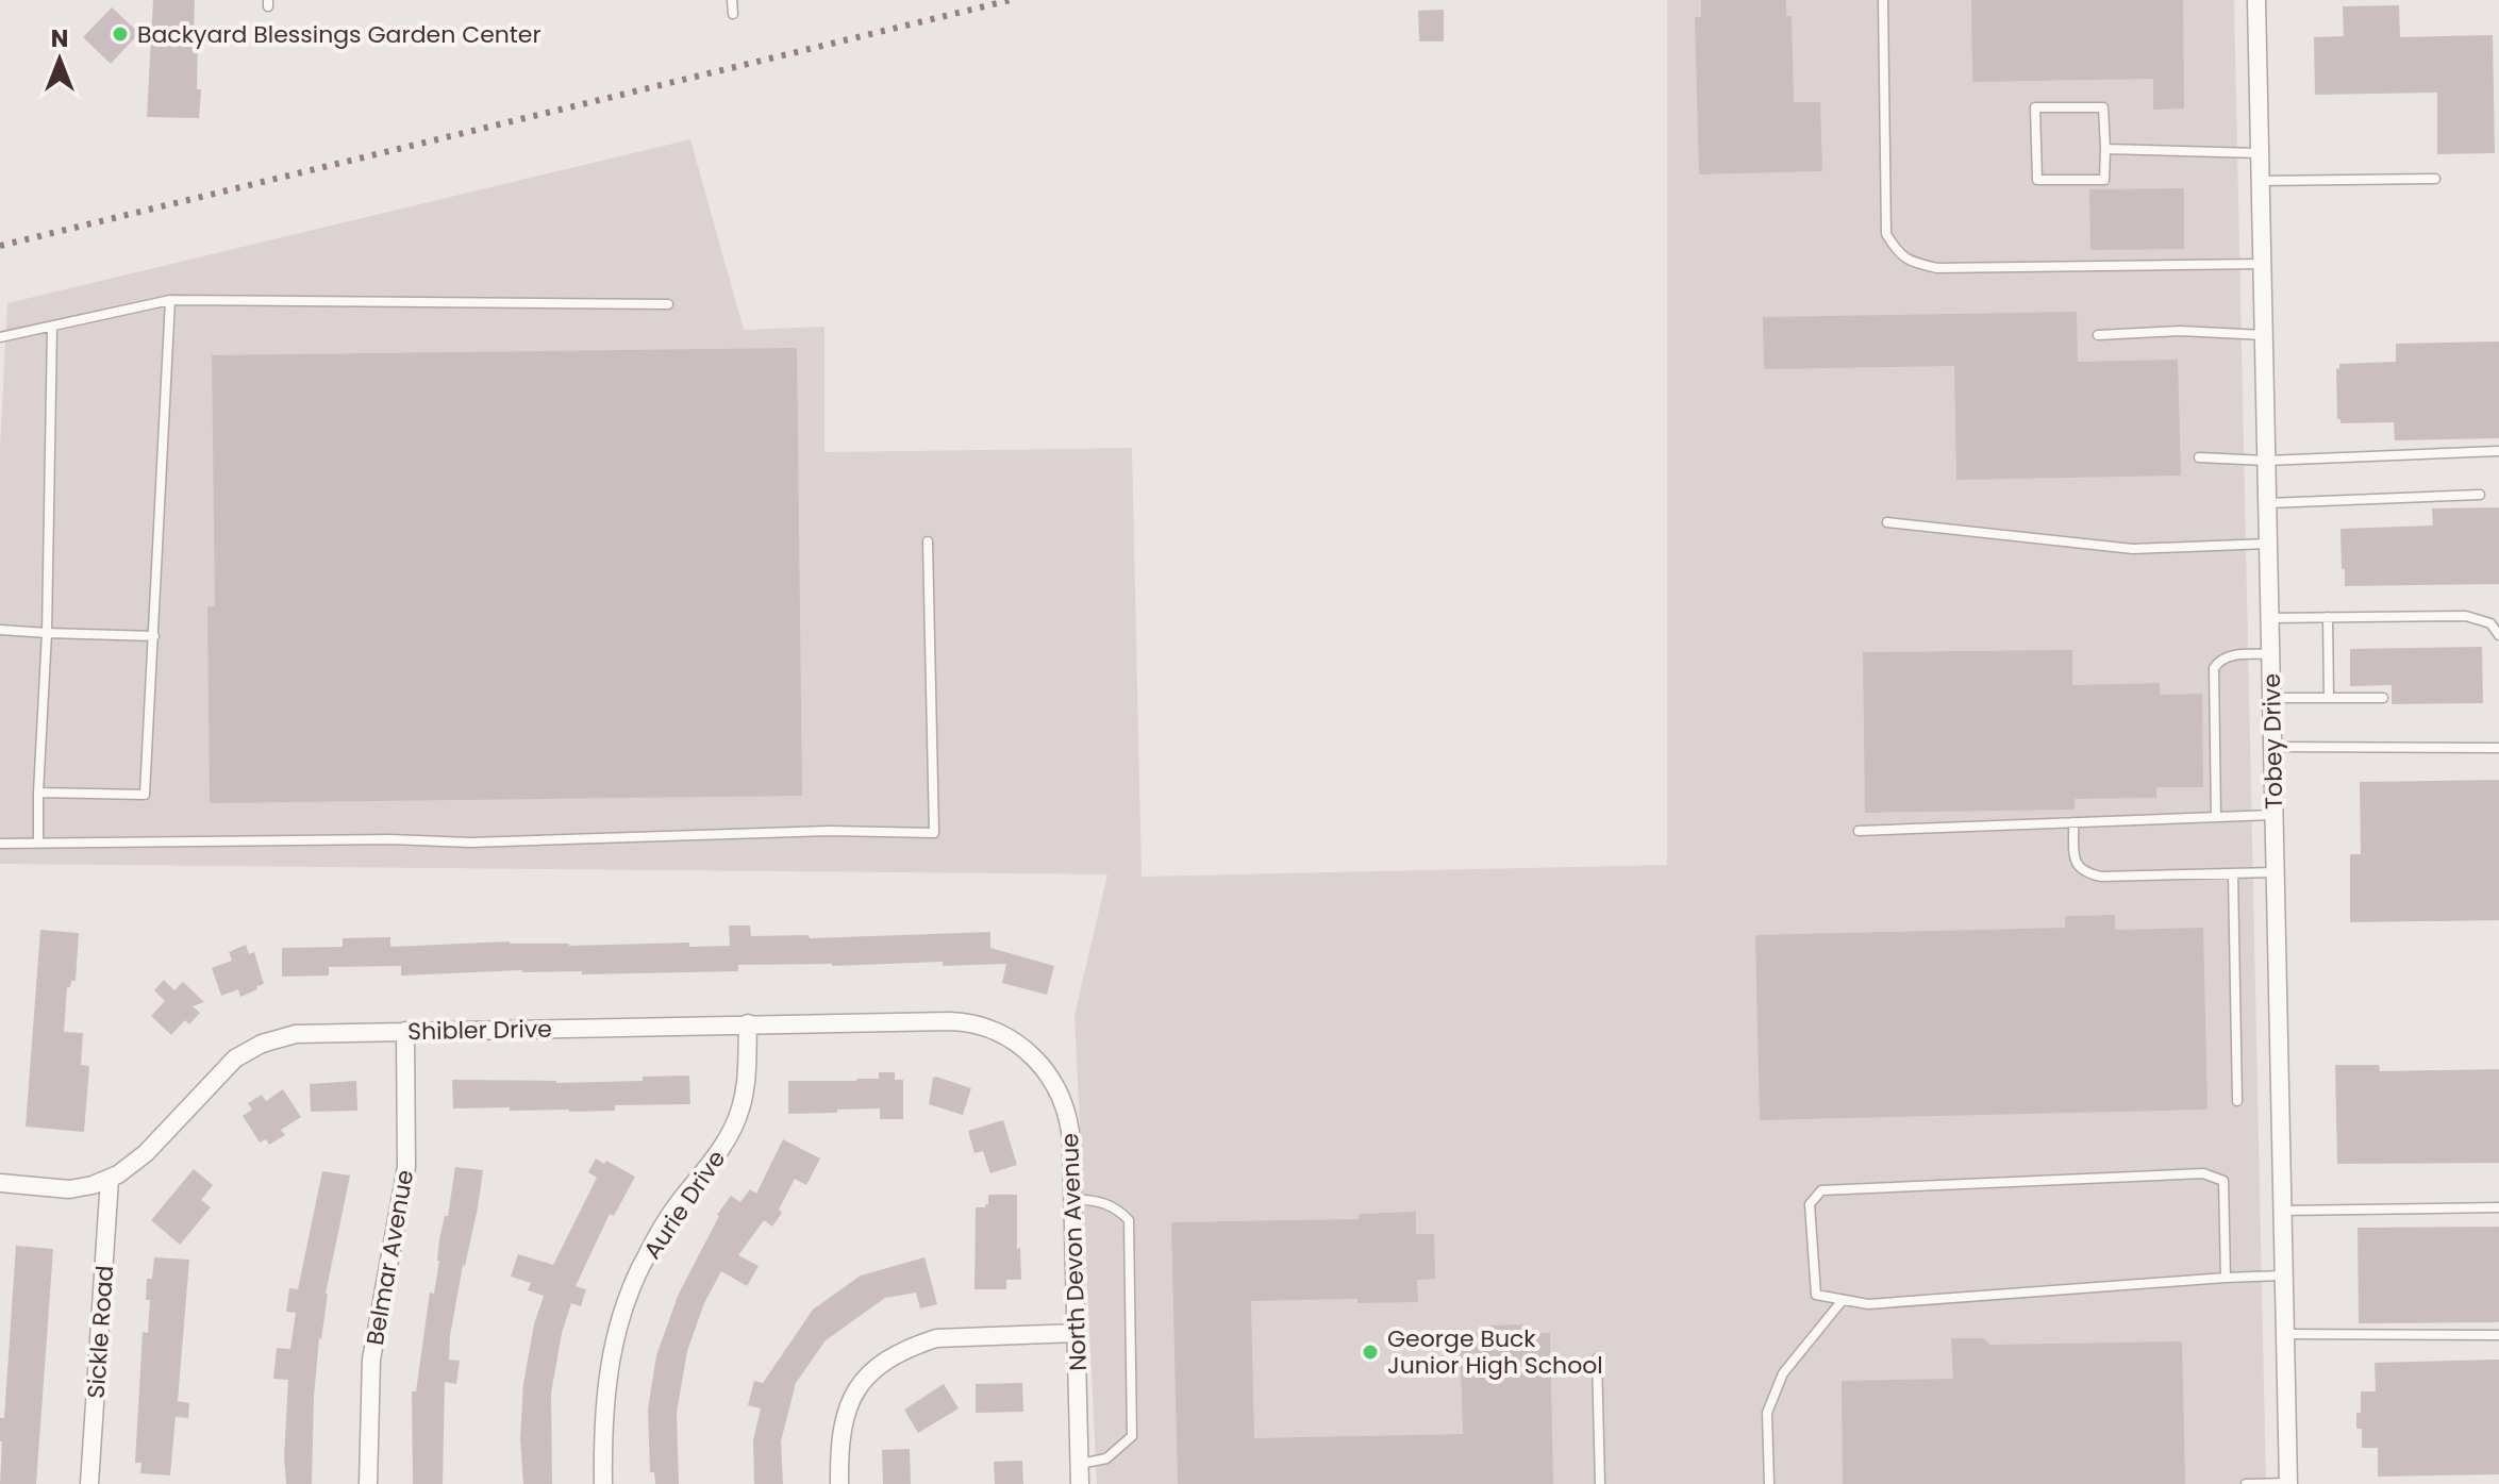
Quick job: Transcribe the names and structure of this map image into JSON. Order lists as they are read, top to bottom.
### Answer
{
  "streets": {
    "street": [
      "Tobey Drive",
      "Shibler Drive",
      "Aurie Drive",
      "North Devon Avenue",
      "Belmar Avenue",
      "Sickle Road"
    ]
  },
  "crossings": [
    ["Shibler Drive", "Aurie Drive"],
    ["Shibler Drive", "North Devon Avenue"],
    ["Shibler Drive", "Belmar Avenue"],
    ["Shibler Drive", "Sickle Road"]
  ],
  "places": ["Backyard Blessings Garden Center", "George Buck Junior High School"],
  "north": "top"
}
